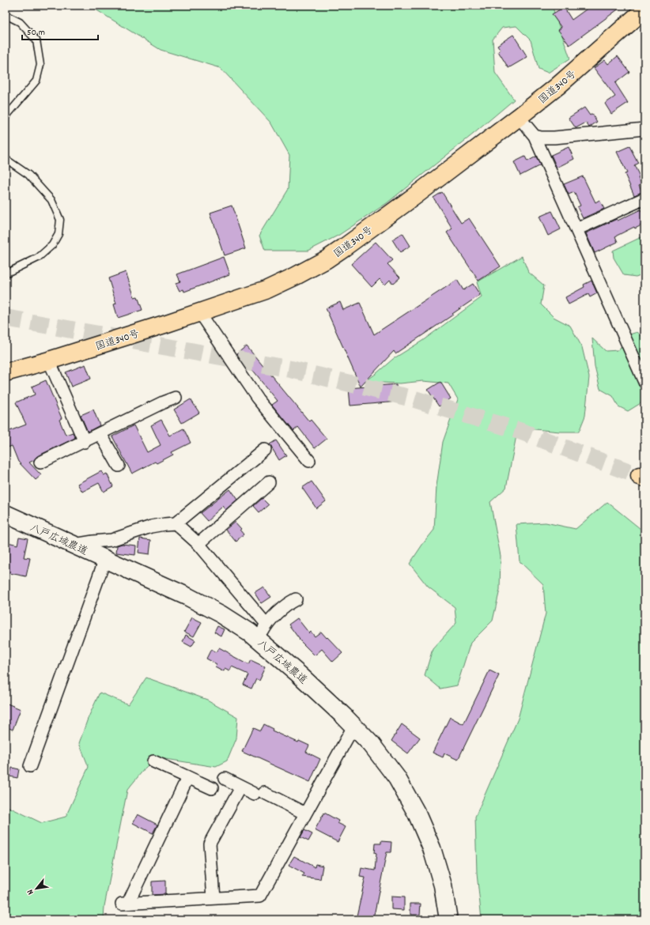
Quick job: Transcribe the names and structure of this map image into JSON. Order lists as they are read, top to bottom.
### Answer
{
  "streets": {
    "highway": ["国道340号"],
    "street": ["八戸広域農道"]
  },
  "scale_bar": "50 m",
  "north": "bottom left"
}
